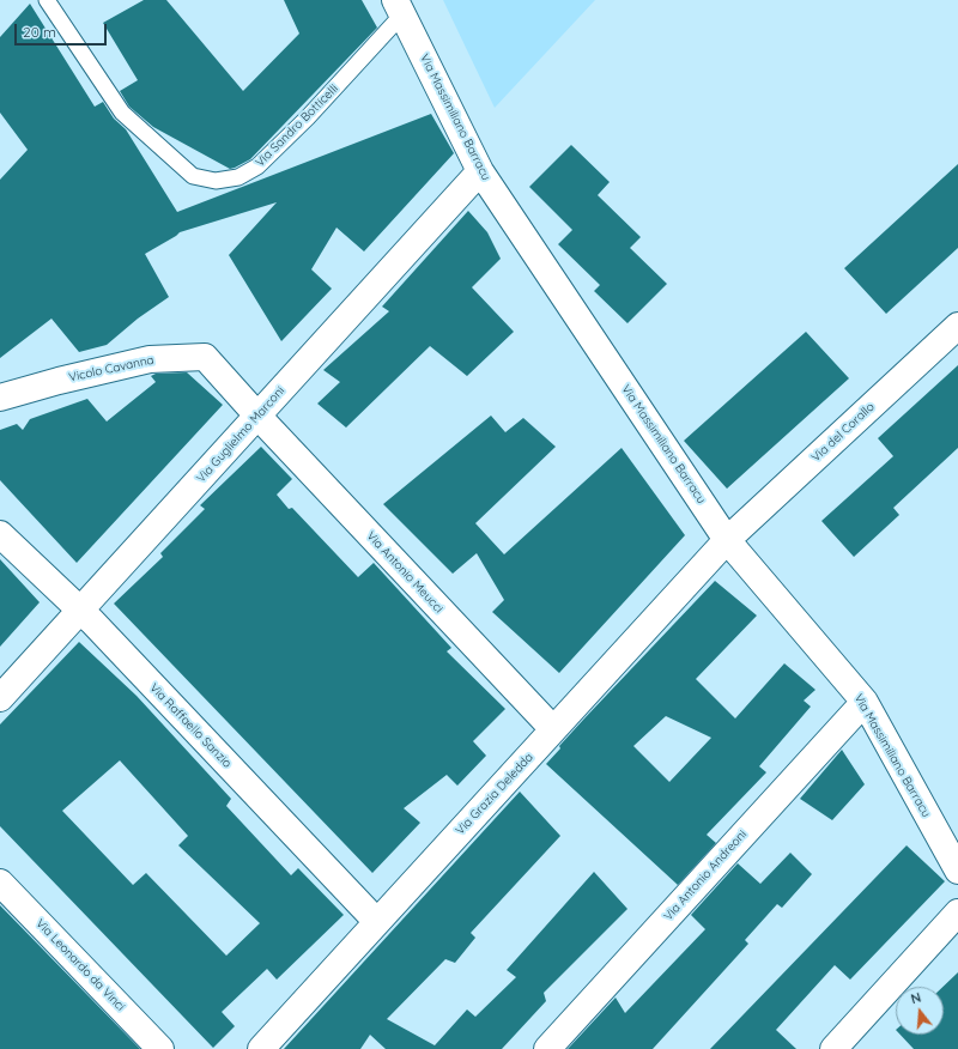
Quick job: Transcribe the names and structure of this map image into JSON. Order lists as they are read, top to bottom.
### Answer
{
  "streets": {
    "street": [
      "Via Massimiliano Barracu",
      "Vicolo Cavanna",
      "Via del Corallo",
      "Via Guglielmo Marconi",
      "Via Antonio Meucci",
      "Via Raffaello Sanzio",
      "Via Grazia Deledda",
      "Via Antonio Andreoni",
      "Via Leonardo da Vinci"
    ],
    "lane": ["Via Sandro Botticelli"]
  },
  "crossings": [
    ["Via Massimiliano Barracu", "Via Sandro Botticelli"],
    ["Via Massimiliano Barracu", "Via del Corallo"],
    ["Via Massimiliano Barracu", "Via Guglielmo Marconi"],
    ["Via Massimiliano Barracu", "Via Grazia Deledda"],
    ["Via Massimiliano Barracu", "Via Antonio Andreoni"],
    ["Vicolo Cavanna", "Via Guglielmo Marconi"],
    ["Vicolo Cavanna", "Via Antonio Meucci"],
    ["Via del Corallo", "Via Grazia Deledda"],
    ["Via Guglielmo Marconi", "Via Antonio Meucci"],
    ["Via Guglielmo Marconi", "Via Raffaello Sanzio"],
    ["Via Antonio Meucci", "Via Grazia Deledda"],
    ["Via Raffaello Sanzio", "Via Grazia Deledda"]
  ],
  "scale_bar": "20 m",
  "north": "top"
}
